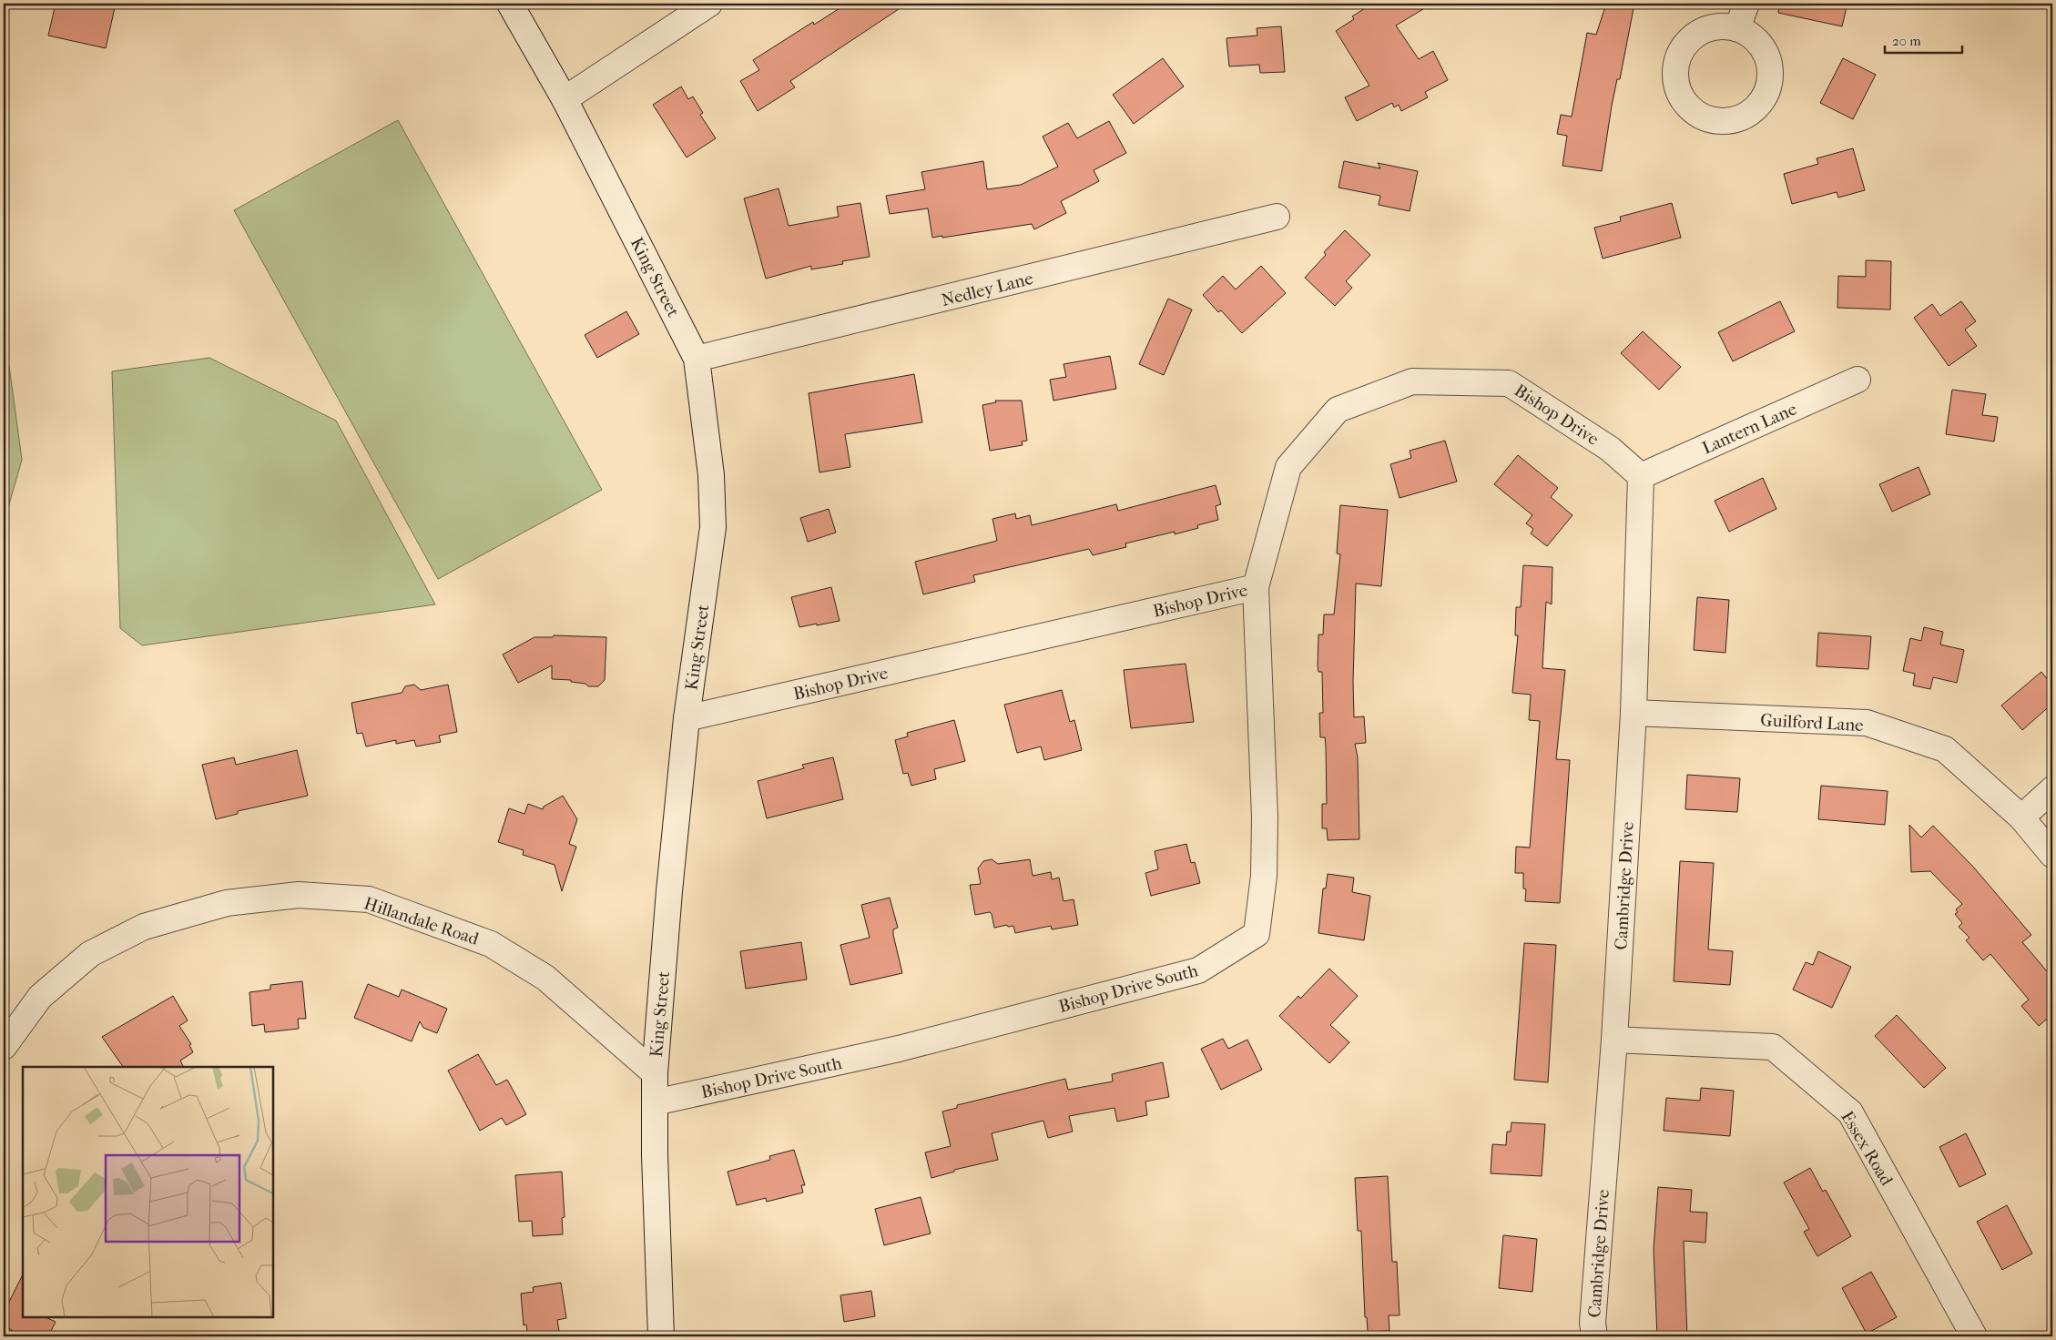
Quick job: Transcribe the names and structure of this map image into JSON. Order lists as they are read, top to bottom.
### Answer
{
  "streets": {
    "street": [
      "King Street",
      "Nedley Lane",
      "Bishop Drive",
      "Lantern Lane",
      "Guilford Lane",
      "Cambridge Drive",
      "Hillandale Road",
      "Bishop Drive South",
      "Essex Road"
    ]
  },
  "crossings": [
    ["King Street", "Nedley Lane"],
    ["King Street", "Bishop Drive"],
    ["King Street", "Hillandale Road"],
    ["King Street", "Bishop Drive South"],
    ["Bishop Drive", "Lantern Lane"],
    ["Bishop Drive", "Cambridge Drive"],
    ["Bishop Drive", "Bishop Drive South"],
    ["Lantern Lane", "Cambridge Drive"],
    ["Guilford Lane", "Cambridge Drive"],
    ["Cambridge Drive", "Essex Road"]
  ],
  "scale_bar": "20 m"
}
